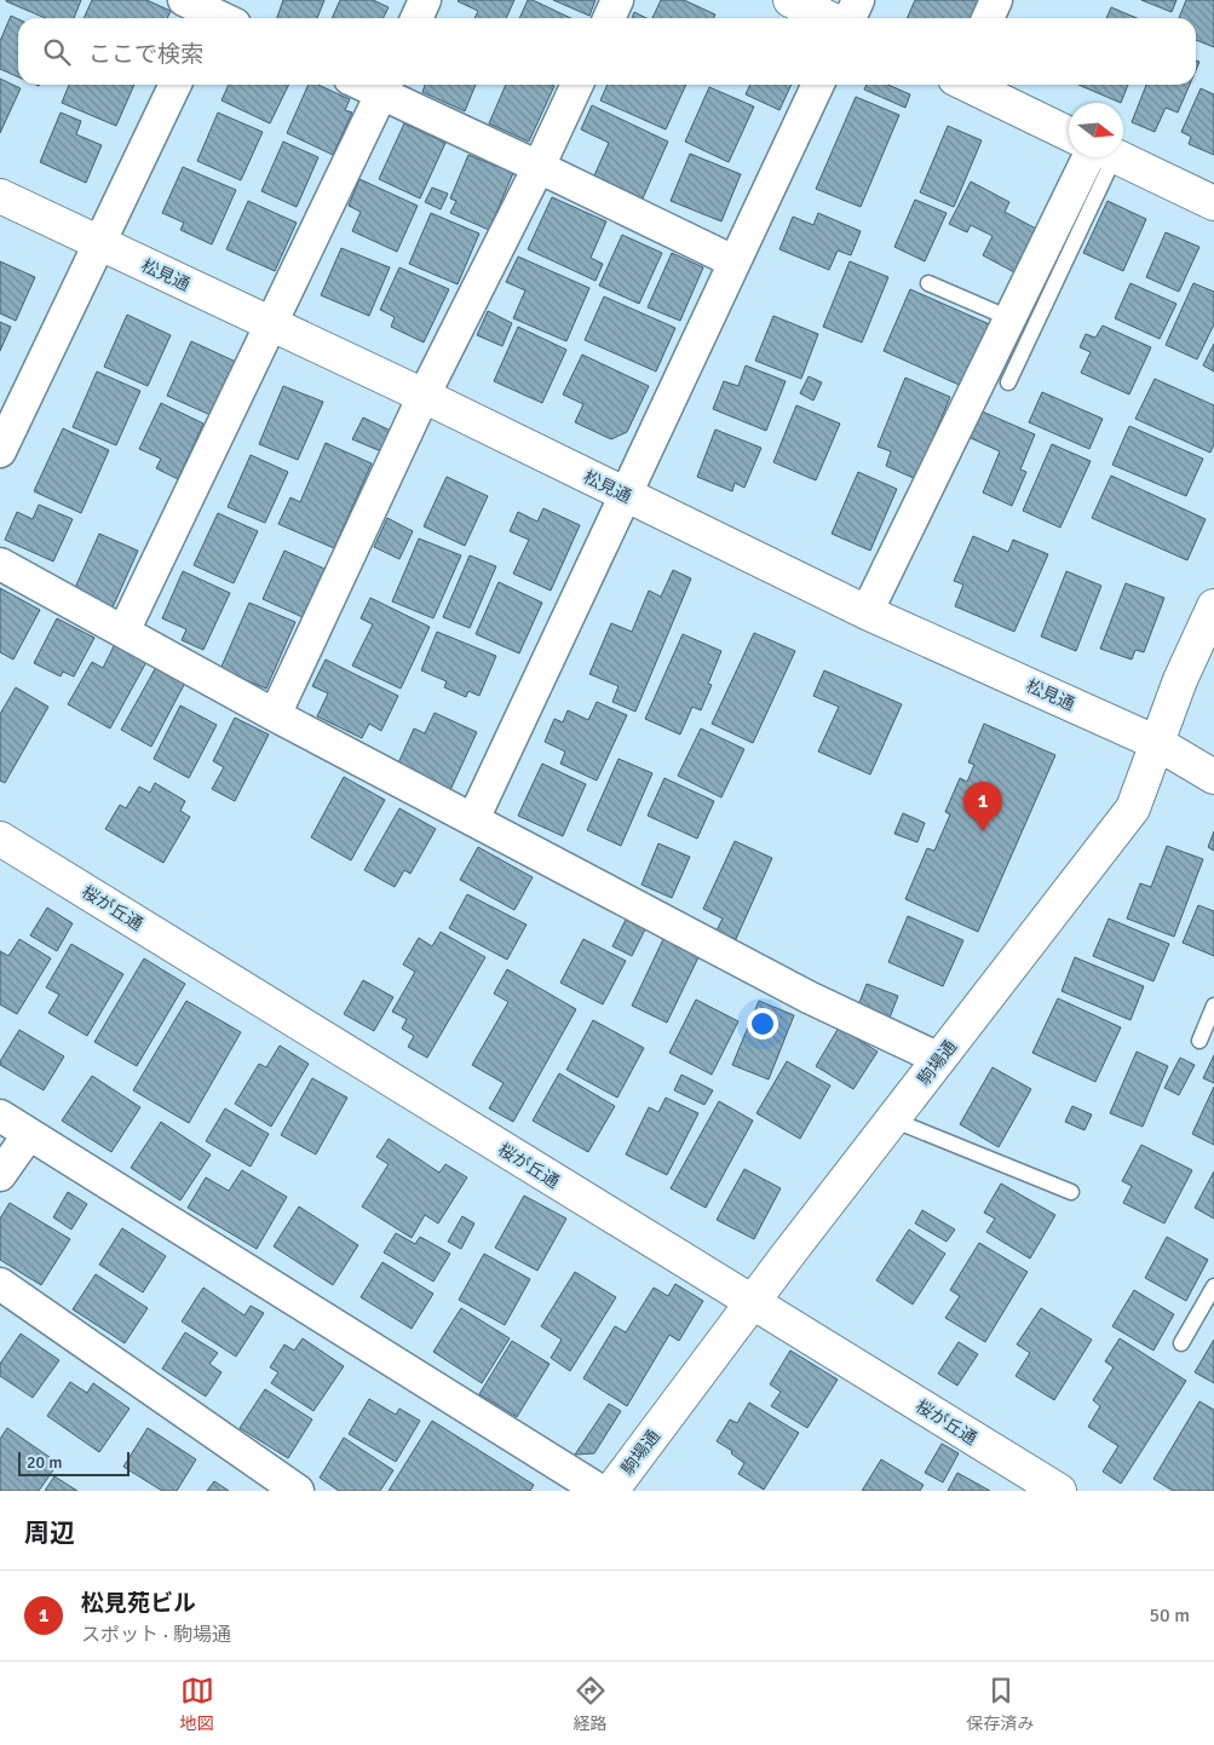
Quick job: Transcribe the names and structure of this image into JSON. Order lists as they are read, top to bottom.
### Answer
{
  "streets": {
    "street": ["松見通", "桜が丘通", "駒場通"]
  },
  "crossings": [
    ["松見通", "駒場通"],
    ["桜が丘通", "駒場通"]
  ],
  "scale_bar": "20 m",
  "north": "right",
  "page": {
    "search": "ここで検索",
    "pins": "1",
    "scale": "20 m",
    "heading": "周辺",
    "list": [
      {
        "mark": "1",
        "name": "松見苑ビル",
        "note": "スポット · 駒場通",
        "value": "50 m"
      }
    ],
    "nav": ["地図", "経路", "保存済み"]
  }
}
